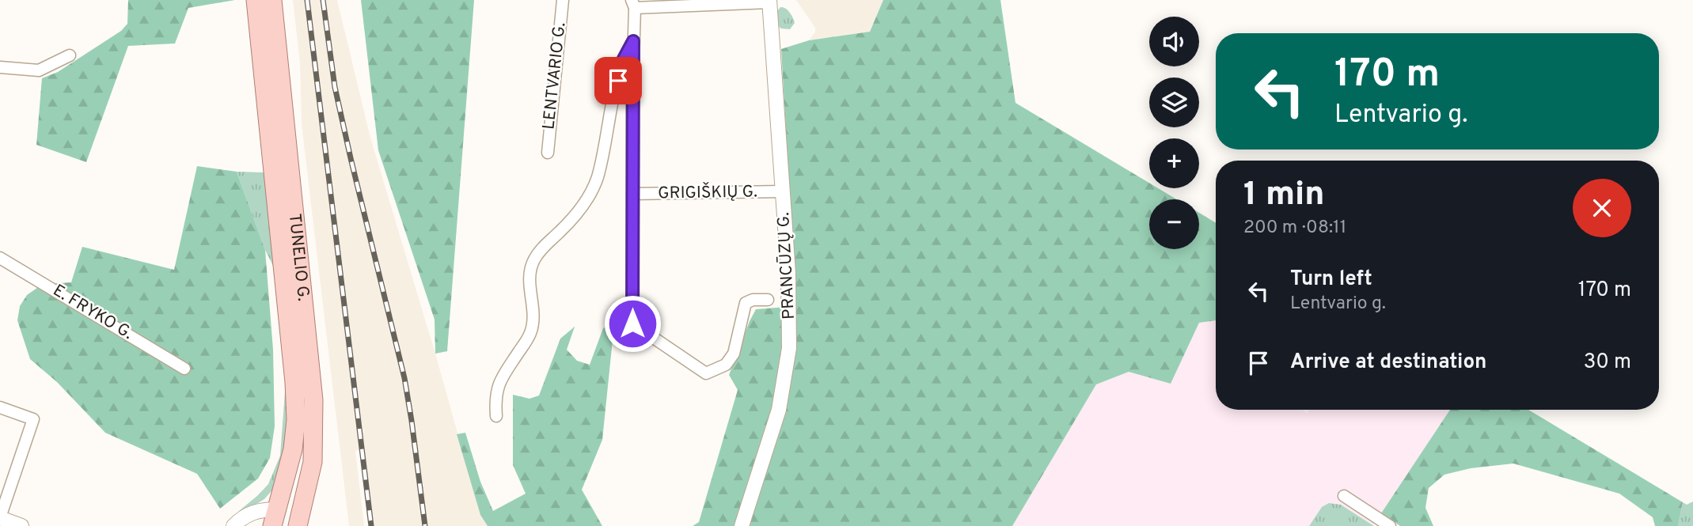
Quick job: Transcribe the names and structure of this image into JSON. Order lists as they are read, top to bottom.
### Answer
{
  "streets": {
    "main road": ["TUNELIO G."],
    "street": [
      "LENTVARIO G.",
      "GRIGIŠKIŲ G.",
      "PRANCŪZŲ G.",
      "E. FRYKO G."
    ]
  },
  "crossings": [
    ["GRIGIŠKIŲ G.", "PRANCŪZŲ G."]
  ],
  "page": {
    "map_buttons": ["+", "−"],
    "turn": ["170 m", "Lentvario g."],
    "heading": ["1 min", "200 m · 08:11"],
    "list": [
      {
        "name": "Turn left",
        "note": "Lentvario g.",
        "value": "170 m"
      },
      {
        "name": "Arrive at destination",
        "value": "30 m"
      }
    ]
  }
}
